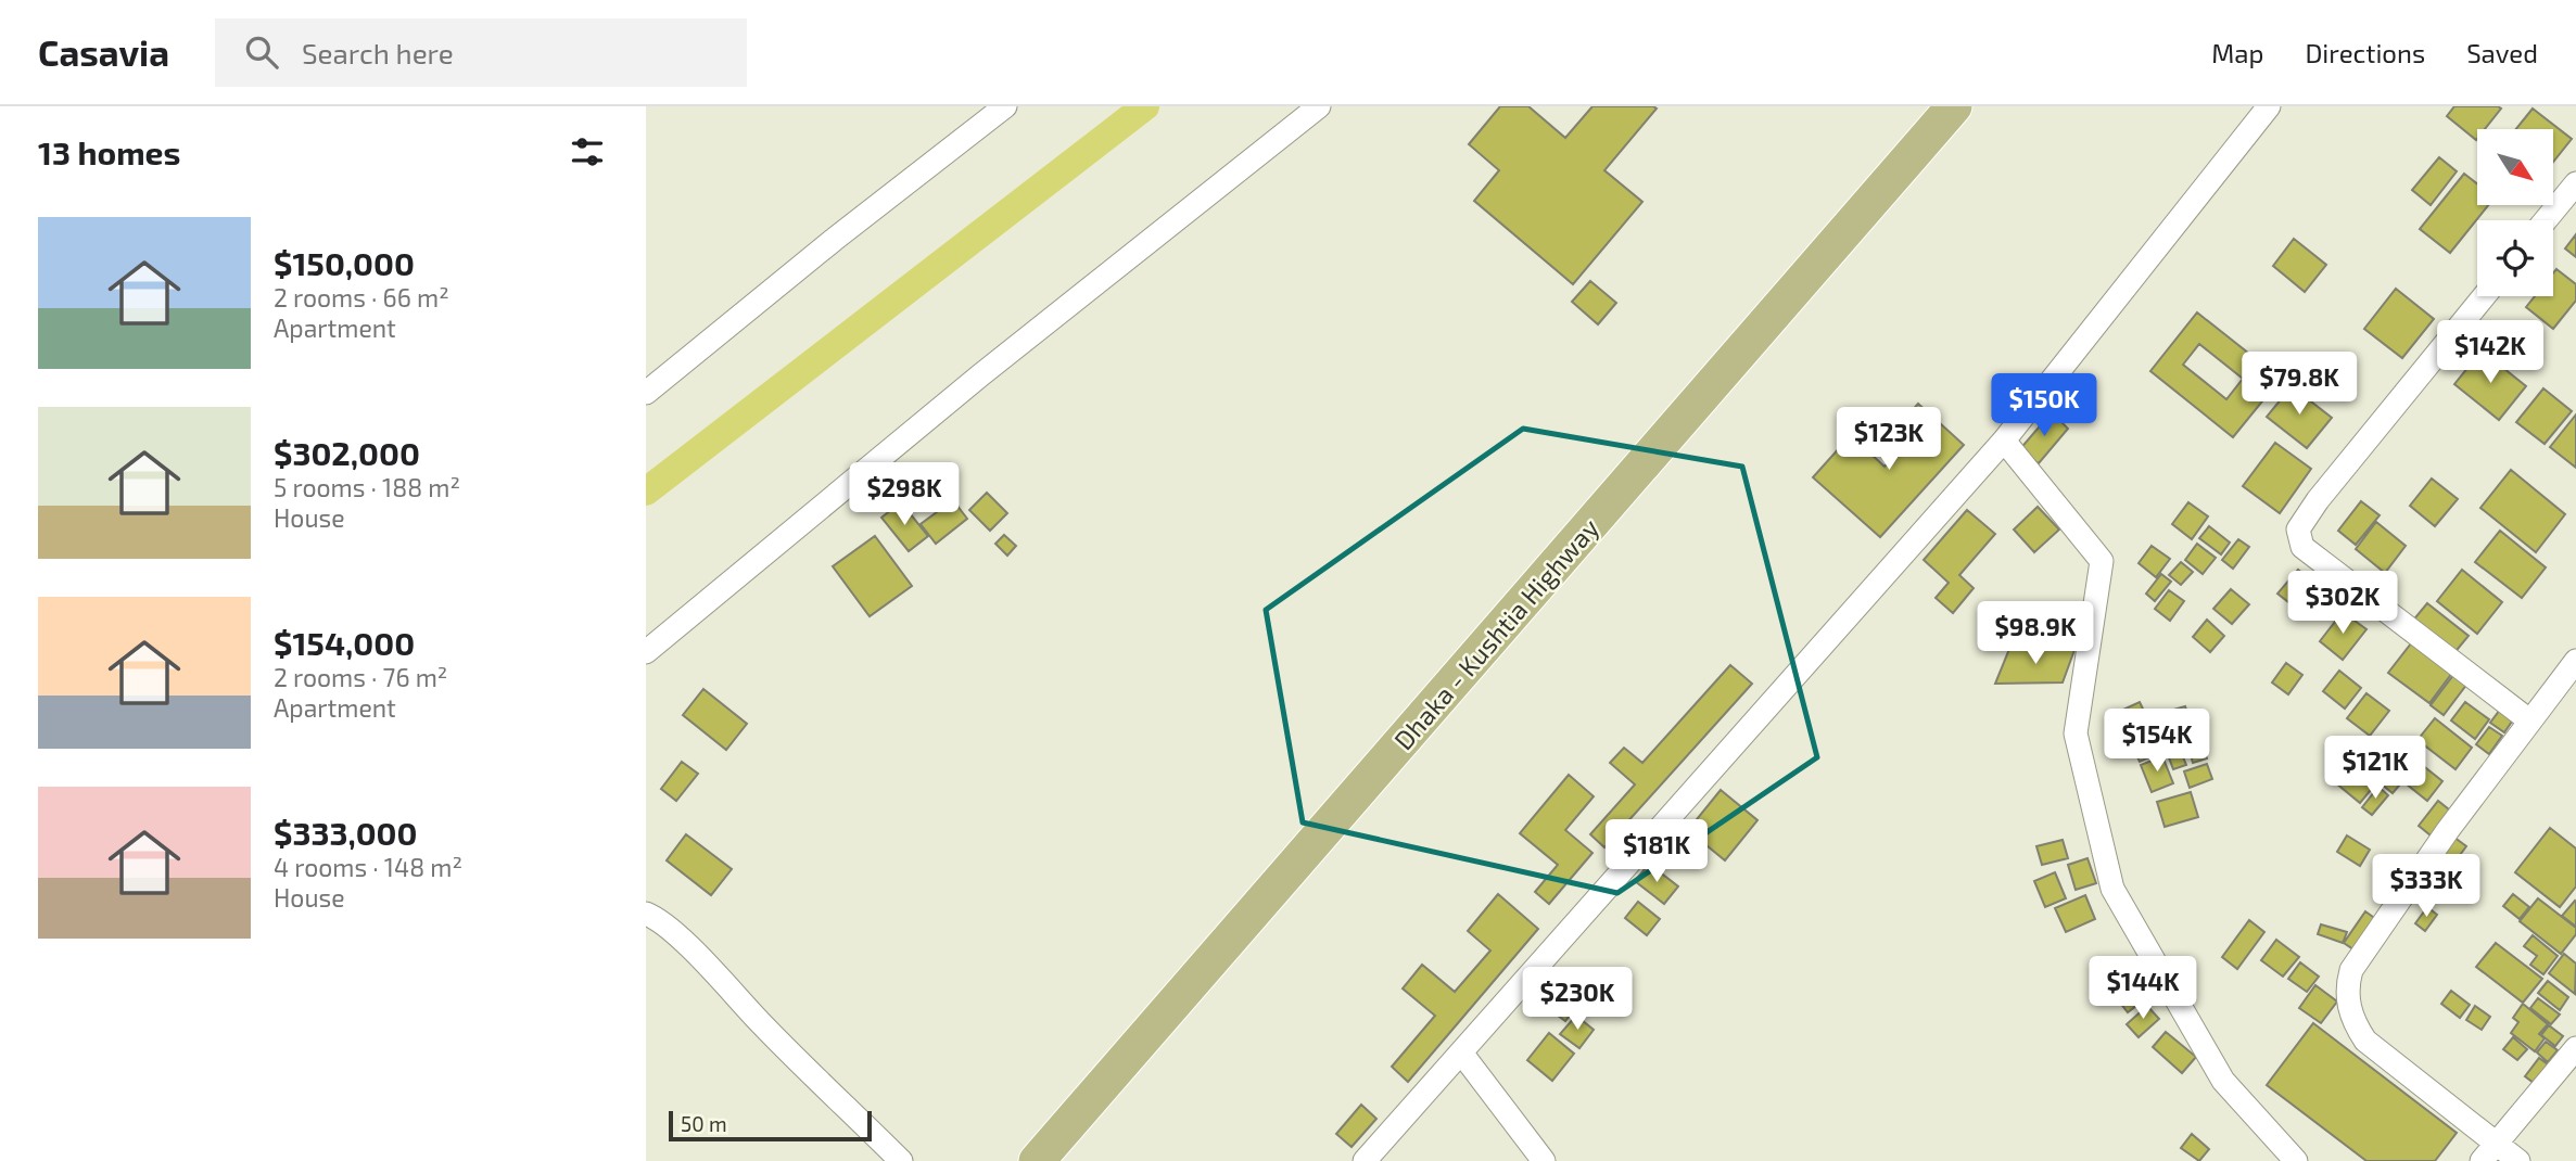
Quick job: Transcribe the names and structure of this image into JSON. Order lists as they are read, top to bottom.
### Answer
{
  "streets": {
    "main road": ["Dhaka - Kushtia Highway"]
  },
  "scale_bar": "50 m",
  "north": "bottom right",
  "page": {
    "header": "Casavia",
    "search": "Search here",
    "nav": ["Map", "Directions", "Saved"],
    "heading": "13 homes",
    "list": [
      {
        "name": "$150,000",
        "note": "2 rooms · 66 m² · Apartment"
      },
      {
        "name": "$302,000",
        "note": "5 rooms · 188 m² · House"
      },
      {
        "name": "$154,000",
        "note": "2 rooms · 76 m² · Apartment"
      },
      {
        "name": "$333,000",
        "note": "4 rooms · 148 m² · House"
      }
    ],
    "price": [
      "$142K",
      "$79.8K",
      "$150K",
      "$123K",
      "$298K",
      "$302K",
      "$98.9K",
      "$154K",
      "$121K",
      "$181K",
      "$333K",
      "$144K",
      "$230K"
    ],
    "scale": "50 m"
  }
}
